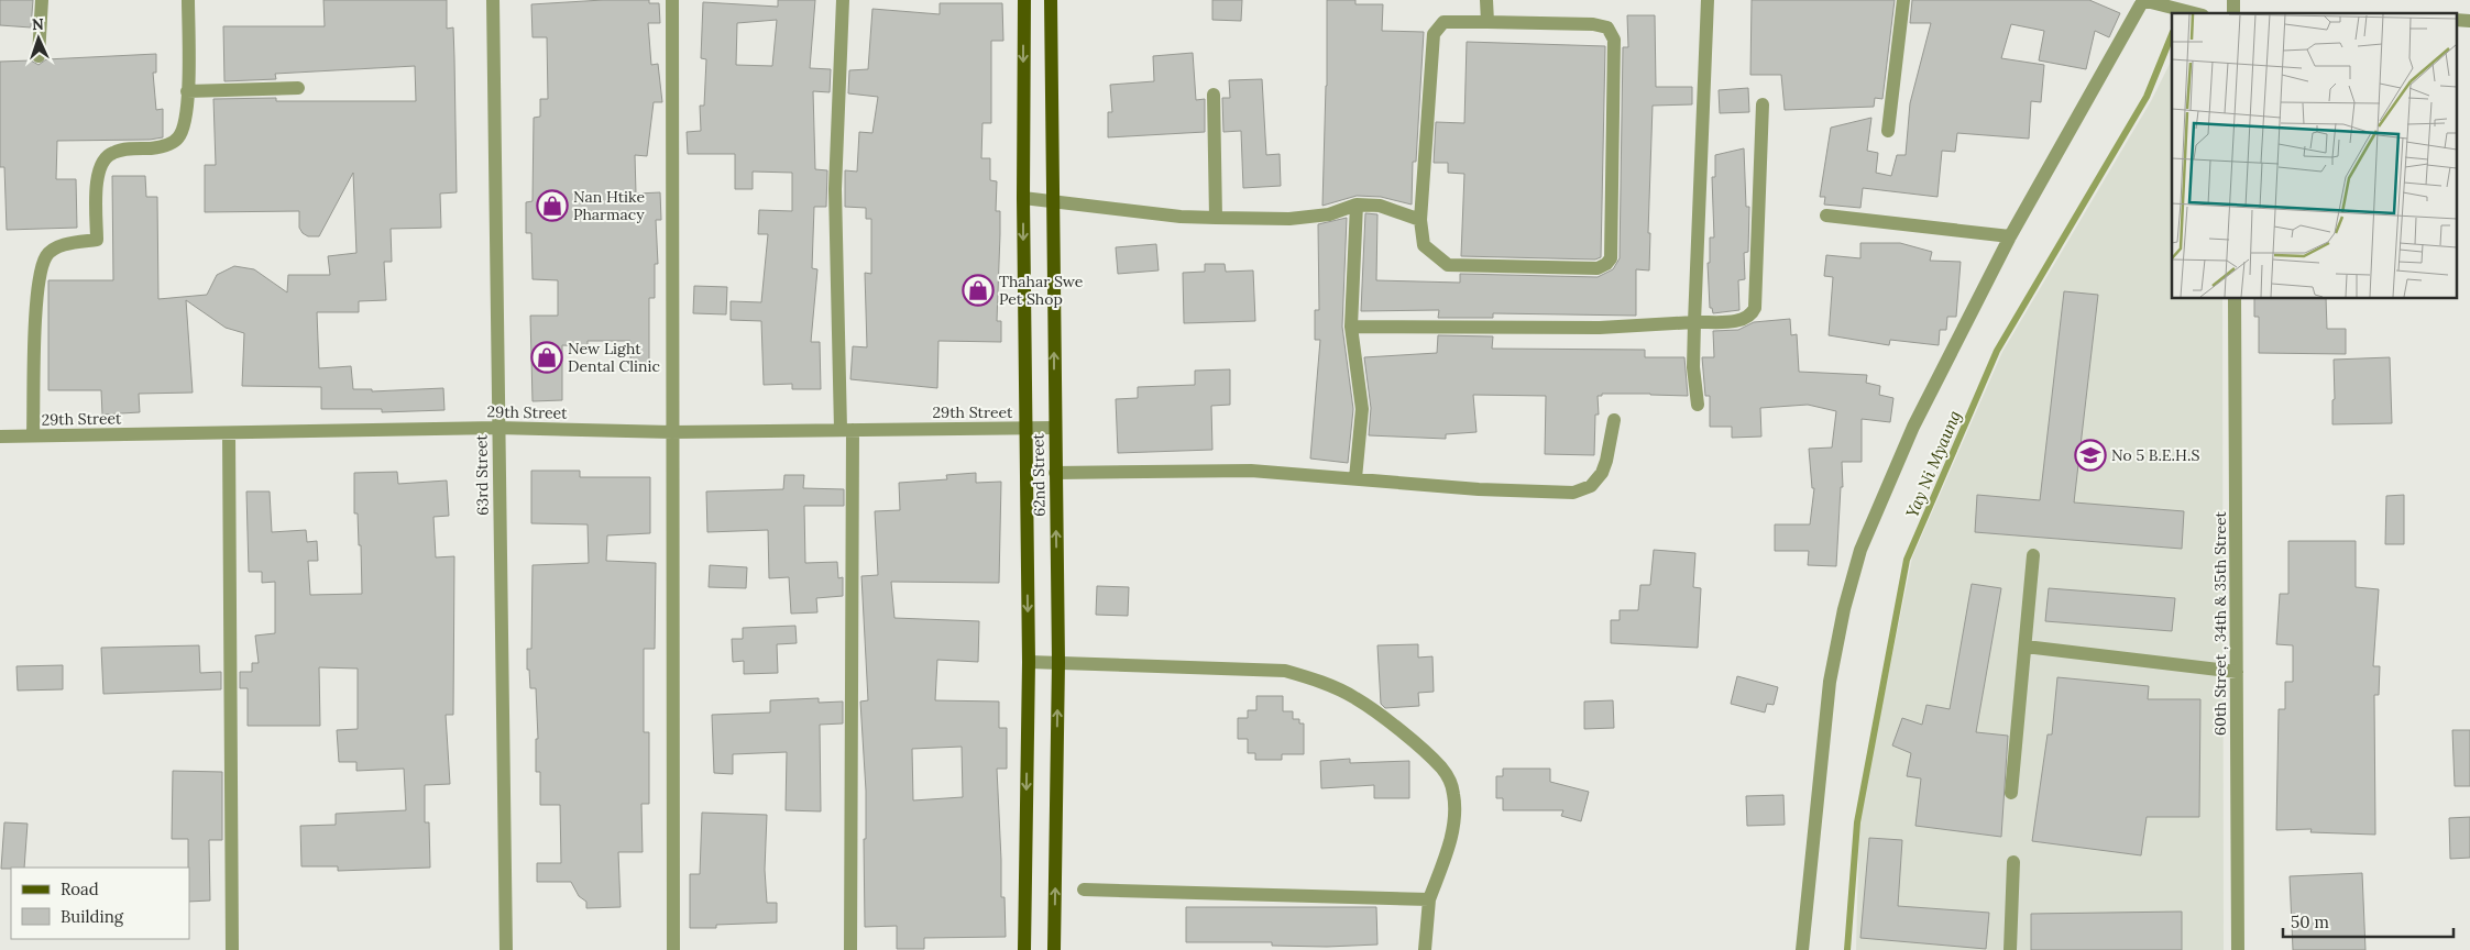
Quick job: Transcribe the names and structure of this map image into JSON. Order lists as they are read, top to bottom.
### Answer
{
  "streets": {
    "main road": ["62nd Street"],
    "street": ["29th Street", "63rd Street", "60th Street , 34th & 35th Street"]
  },
  "crossings": [
    ["29th Street", "63rd Street"],
    ["29th Street", "62nd Street"]
  ],
  "water": ["Yay Ni Myaung"],
  "places": {
    "shop": ["Nan Htike Pharmacy", "Thahar Swe Pet Shop", "New Light Dental Clinic"],
    "school or university": ["No 5 B.E.H.S"]
  },
  "legend": ["Road", "Building"],
  "scale_bar": "50 m",
  "north": "top"
}
